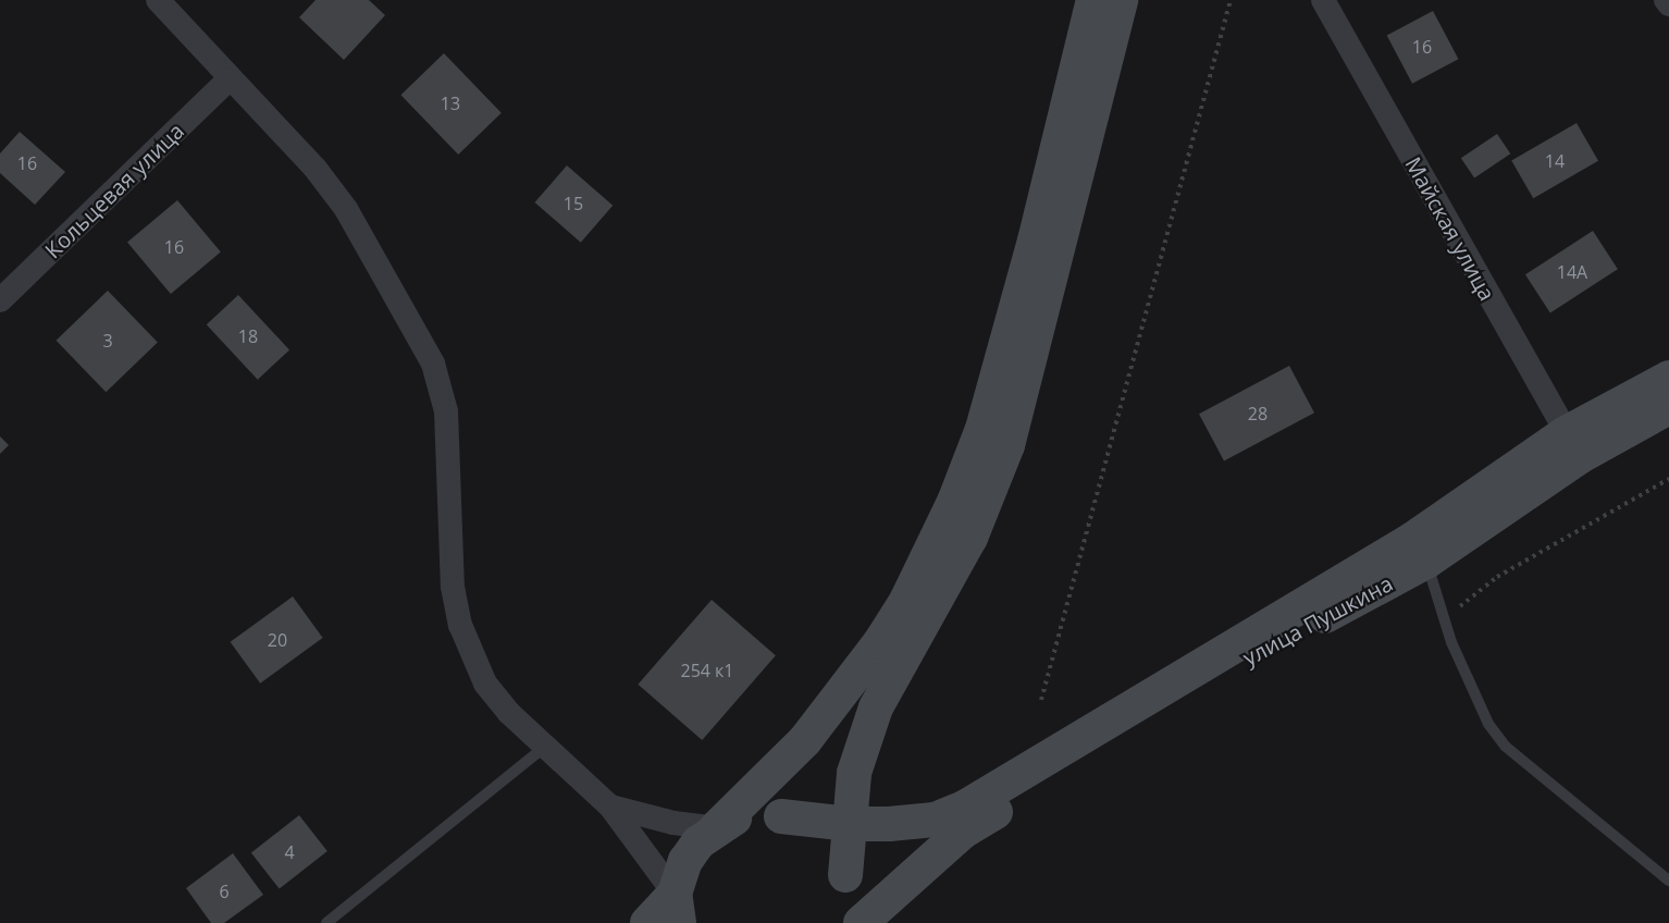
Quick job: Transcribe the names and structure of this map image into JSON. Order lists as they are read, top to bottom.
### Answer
{
  "streets": {
    "main road": ["улица Пушкина"],
    "street": ["Кольцевая улица", "Майская улица"]
  },
  "crossings": [
    ["Майская улица", "улица Пушкина"]
  ],
  "house_numbers": [
    "16",
    "13",
    "14",
    "16",
    "15",
    "16",
    "14А",
    "18",
    "3",
    "28",
    "20",
    "254 к1",
    "4",
    "6"
  ]
}
